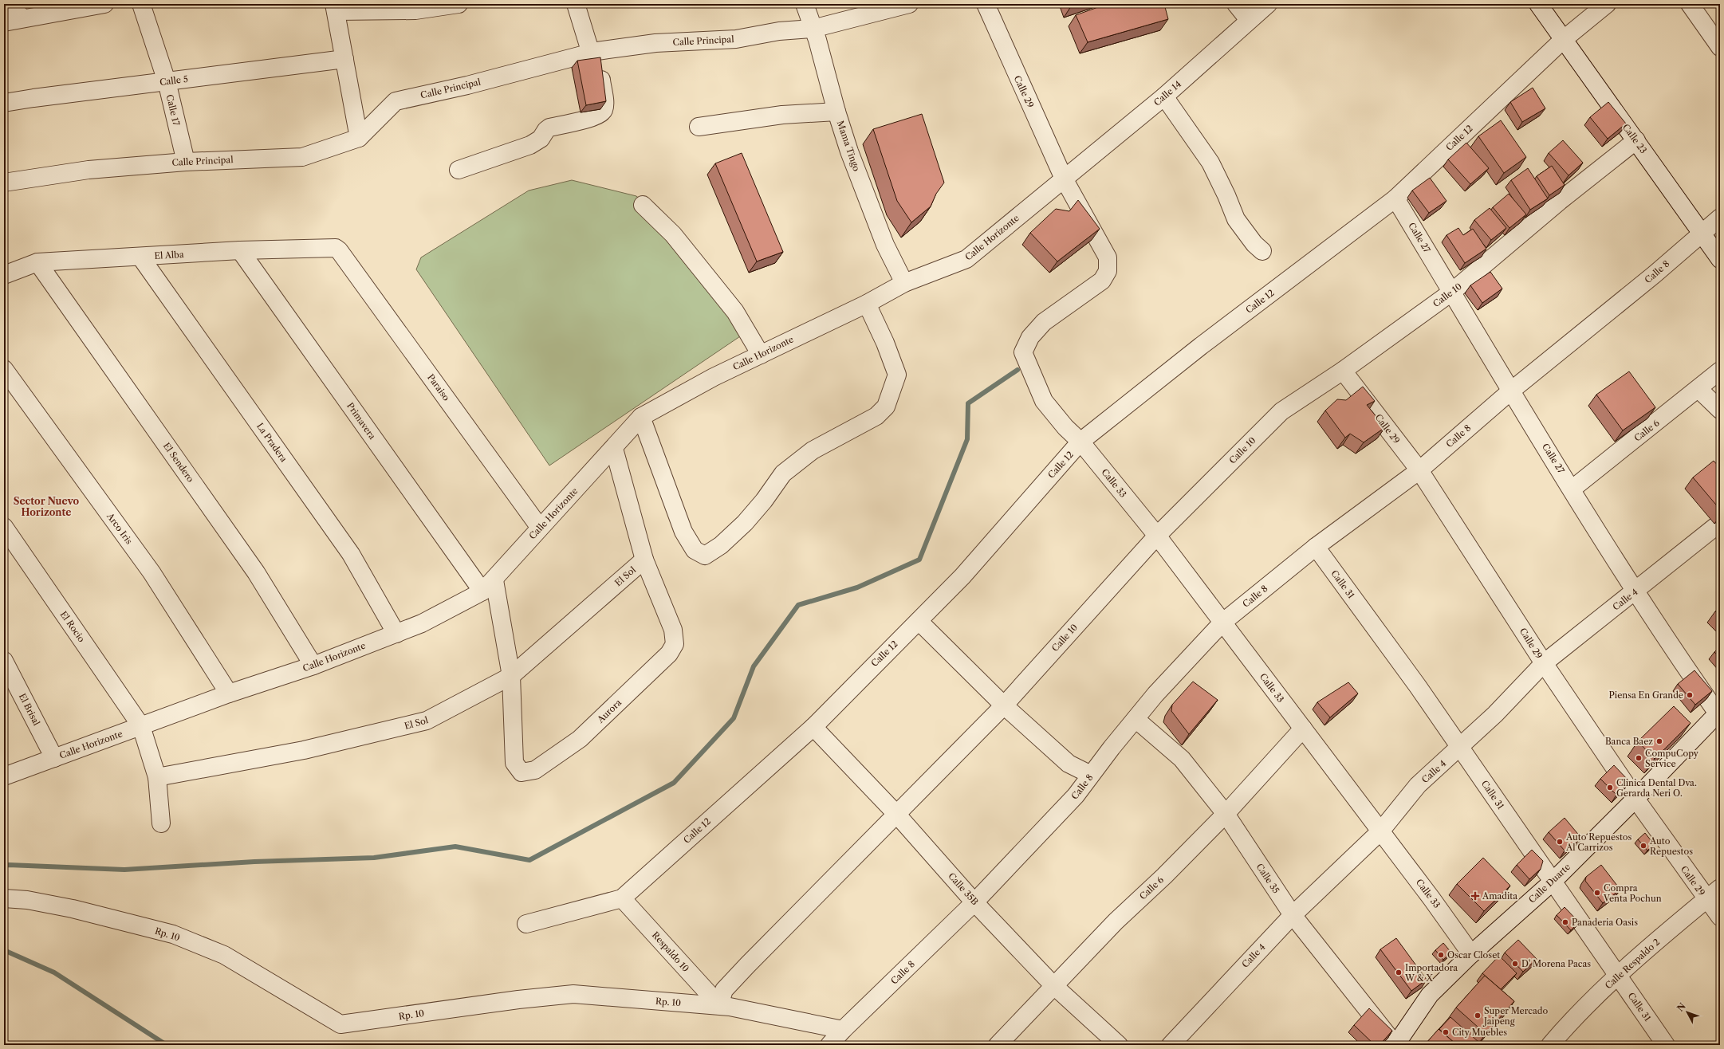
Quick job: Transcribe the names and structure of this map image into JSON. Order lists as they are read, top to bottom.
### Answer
{
  "streets": {
    "street": [
      "Calle Principal",
      "Calle 5",
      "Calle 29",
      "Calle 14",
      "Calle 17",
      "Calle 12",
      "Calle 23",
      "Mama Tingo",
      "Calle Horizonte",
      "Calle 27",
      "El Alba",
      "Calle 8",
      "Calle 10",
      "Paraiso",
      "Primavera",
      "Calle 6",
      "La Pradera",
      "El Sendero",
      "Calle 33",
      "Arco Iris",
      "El Sol",
      "Calle 31",
      "Calle 4",
      "El Rocio",
      "El Brisal",
      "Aurora",
      "Calle 35",
      "Calle Duarte",
      "Calle 35B",
      "Rp. 10",
      "Respaldo 10",
      "Calle Respaldo 2"
    ]
  },
  "crossings": [
    ["Calle Principal", "Calle 17"],
    ["Calle Principal", "Mama Tingo"],
    ["Calle 5", "Calle 17"],
    ["Calle 29", "Calle 14"],
    ["Calle 29", "Calle Horizonte"],
    ["Calle 29", "Calle 8"],
    ["Calle 29", "Calle 10"],
    ["Calle 29", "Calle 33"],
    ["Calle 29", "Calle 4"],
    ["Calle 29", "Calle Duarte"],
    ["Calle 29", "Calle Respaldo 2"],
    ["Calle 14", "Calle Horizonte"],
    ["Calle 12", "Calle 23"],
    ["Calle 12", "Calle 27"],
    ["Calle 12", "Calle 33"],
    ["Calle 12", "Calle 35B"],
    ["Calle 12", "Respaldo 10"],
    ["Calle 23", "Calle 8"],
    ["Calle 23", "Calle 10"],
    ["Mama Tingo", "Calle Horizonte"],
    ["Calle Horizonte", "Paraiso"],
    ["Calle Horizonte", "Primavera"],
    ["Calle Horizonte", "La Pradera"],
    ["Calle Horizonte", "El Sendero"],
    ["Calle Horizonte", "Arco Iris"],
    ["Calle Horizonte", "El Rocio"],
    ["Calle Horizonte", "El Brisal"],
    ["Calle Horizonte", "Aurora"],
    ["Calle 27", "Calle 8"],
    ["Calle 27", "Calle 10"],
    ["Calle 27", "Calle 6"],
    ["Calle 27", "Calle 4"],
    ["Calle 27", "Calle Duarte"],
    ["El Alba", "Paraiso"],
    ["El Alba", "Primavera"],
    ["El Alba", "La Pradera"],
    ["El Alba", "El Sendero"],
    ["Calle 8", "Calle 33"],
    ["Calle 8", "Calle 31"],
    ["Calle 8", "Calle 35"],
    ["Calle 8", "Calle 35B"],
    ["Calle 8", "Rp. 10"],
    ["Calle 10", "Calle 33"],
    ["Calle 10", "Calle 35B"],
    ["Calle 10", "Rp. 10"],
    ["Calle 10", "Respaldo 10"],
    ["Calle 6", "Calle 33"],
    ["Calle 6", "Calle 35"],
    ["Calle 6", "Calle 35B"],
    ["Calle 33", "Calle 4"],
    ["Calle 33", "Calle Duarte"],
    ["El Sol", "El Rocio"],
    ["El Sol", "Aurora"],
    ["Calle 31", "Calle 4"],
    ["Calle 31", "Calle Duarte"],
    ["Calle 31", "Calle Respaldo 2"],
    ["Calle 4", "Calle 35"],
    ["Calle 35", "Calle Duarte"],
    ["Rp. 10", "Respaldo 10"]
  ],
  "districts": ["Sector Nuevo Horizonte"],
  "places": {
    "other": [
      "Piensa En Grande",
      "Banca Baez",
      "CompuCopy Service",
      "Clinica Dental Dva. Gerarda Neri O.",
      "Auto Repuestos Al Carrizos",
      "Auto Repuestos",
      "Compra Venta Pochun",
      "Panaderia Oasis",
      "Oscar Closet",
      "D' Morena Pacas",
      "Importadora W & X",
      "Super Mercado Jaipeng",
      "City Muebles"
    ],
    "health": ["Amadita"]
  },
  "north": "top left"
}
